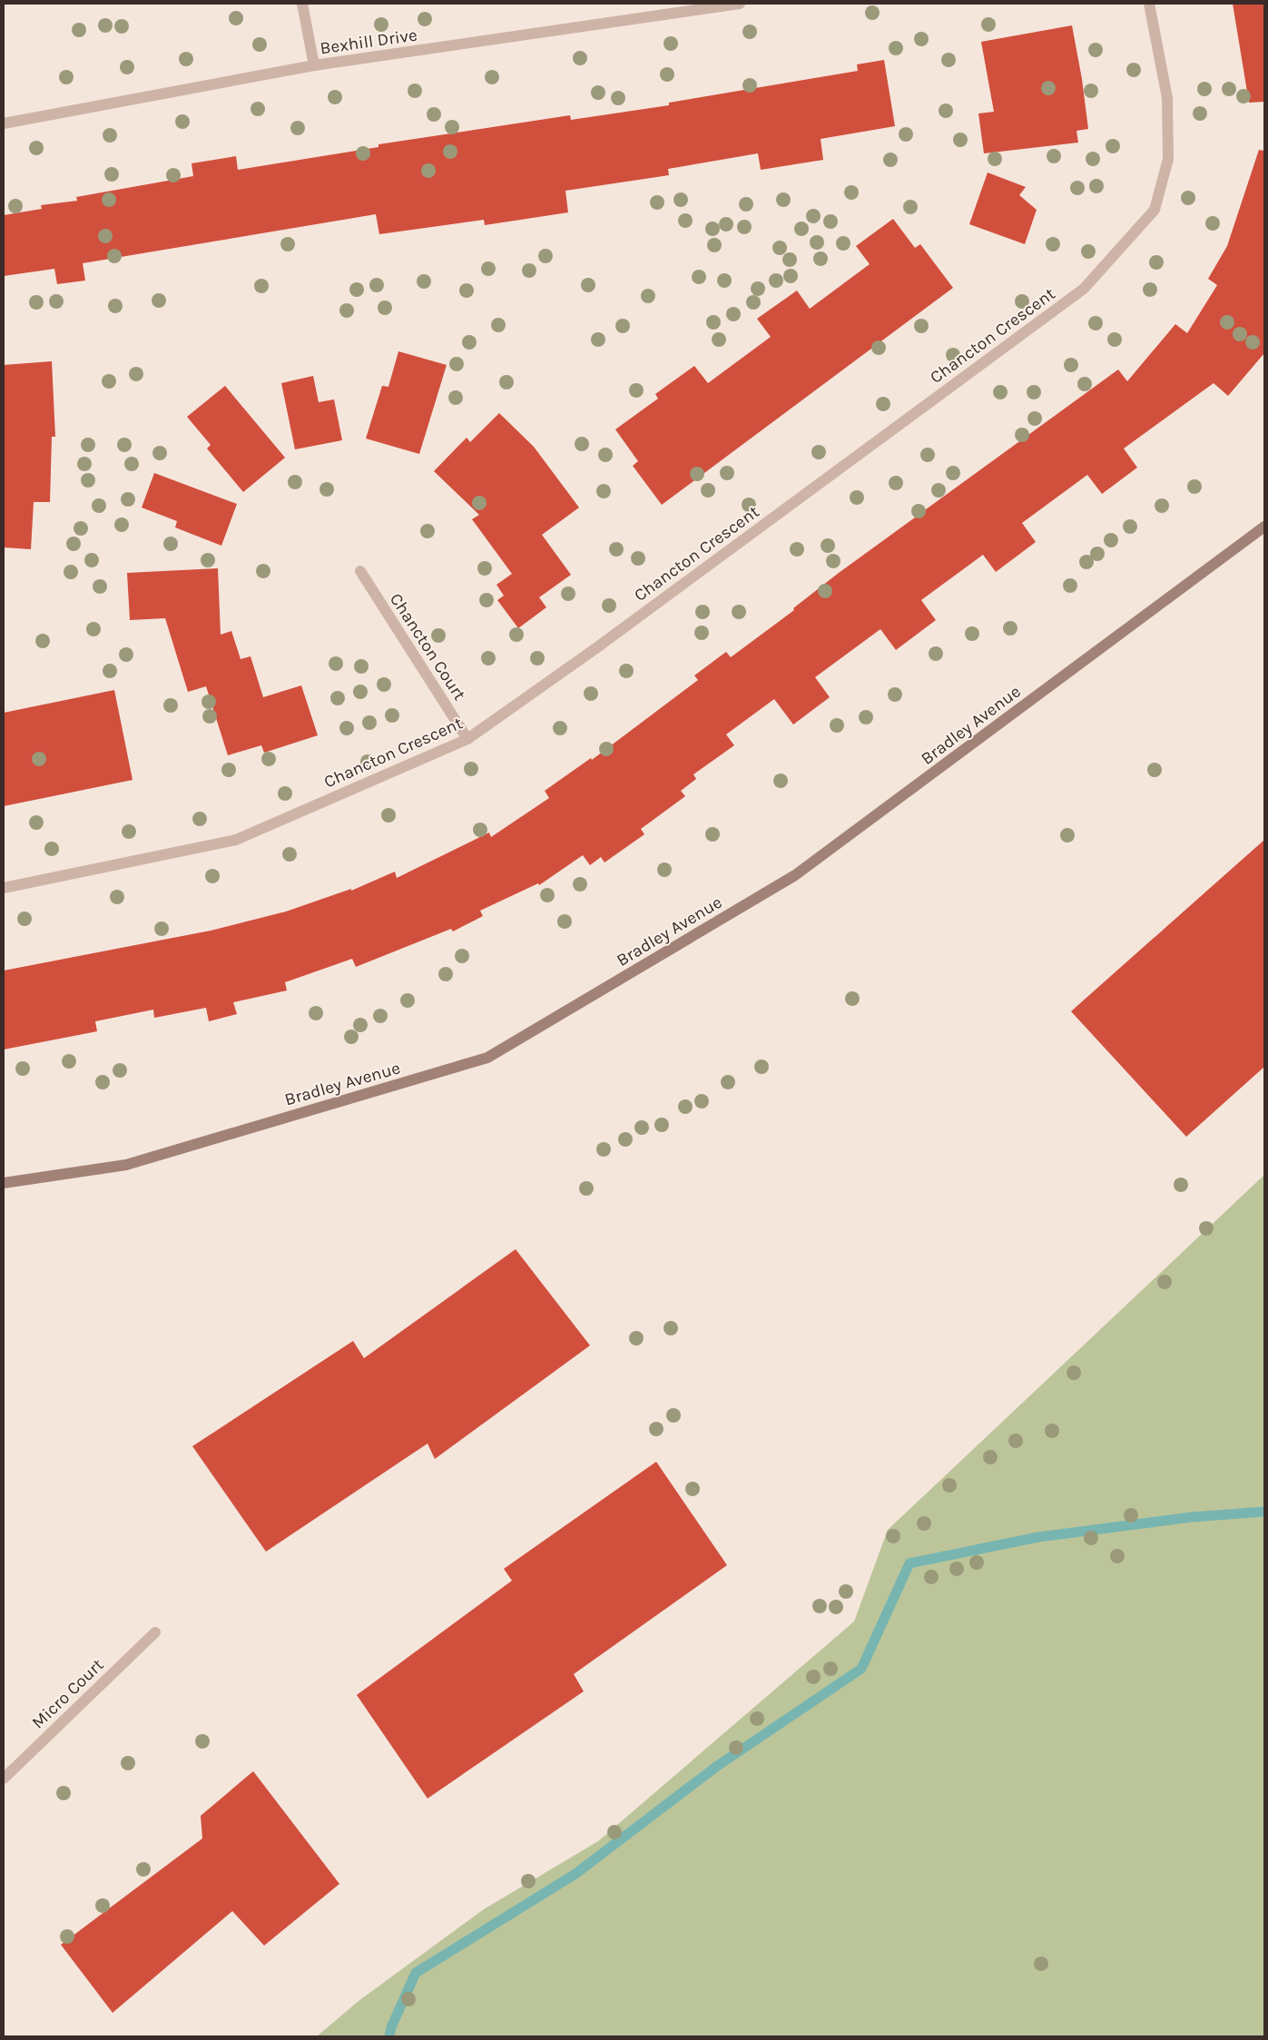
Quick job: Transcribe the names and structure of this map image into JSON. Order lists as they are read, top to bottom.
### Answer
{
  "streets": {
    "main road": ["Bradley Avenue"],
    "street": [
      "Bexhill Drive",
      "Chancton Crescent",
      "Chancton Court",
      "Micro Court"
    ]
  },
  "crossings": [
    ["Chancton Crescent", "Chancton Court"]
  ]
}
